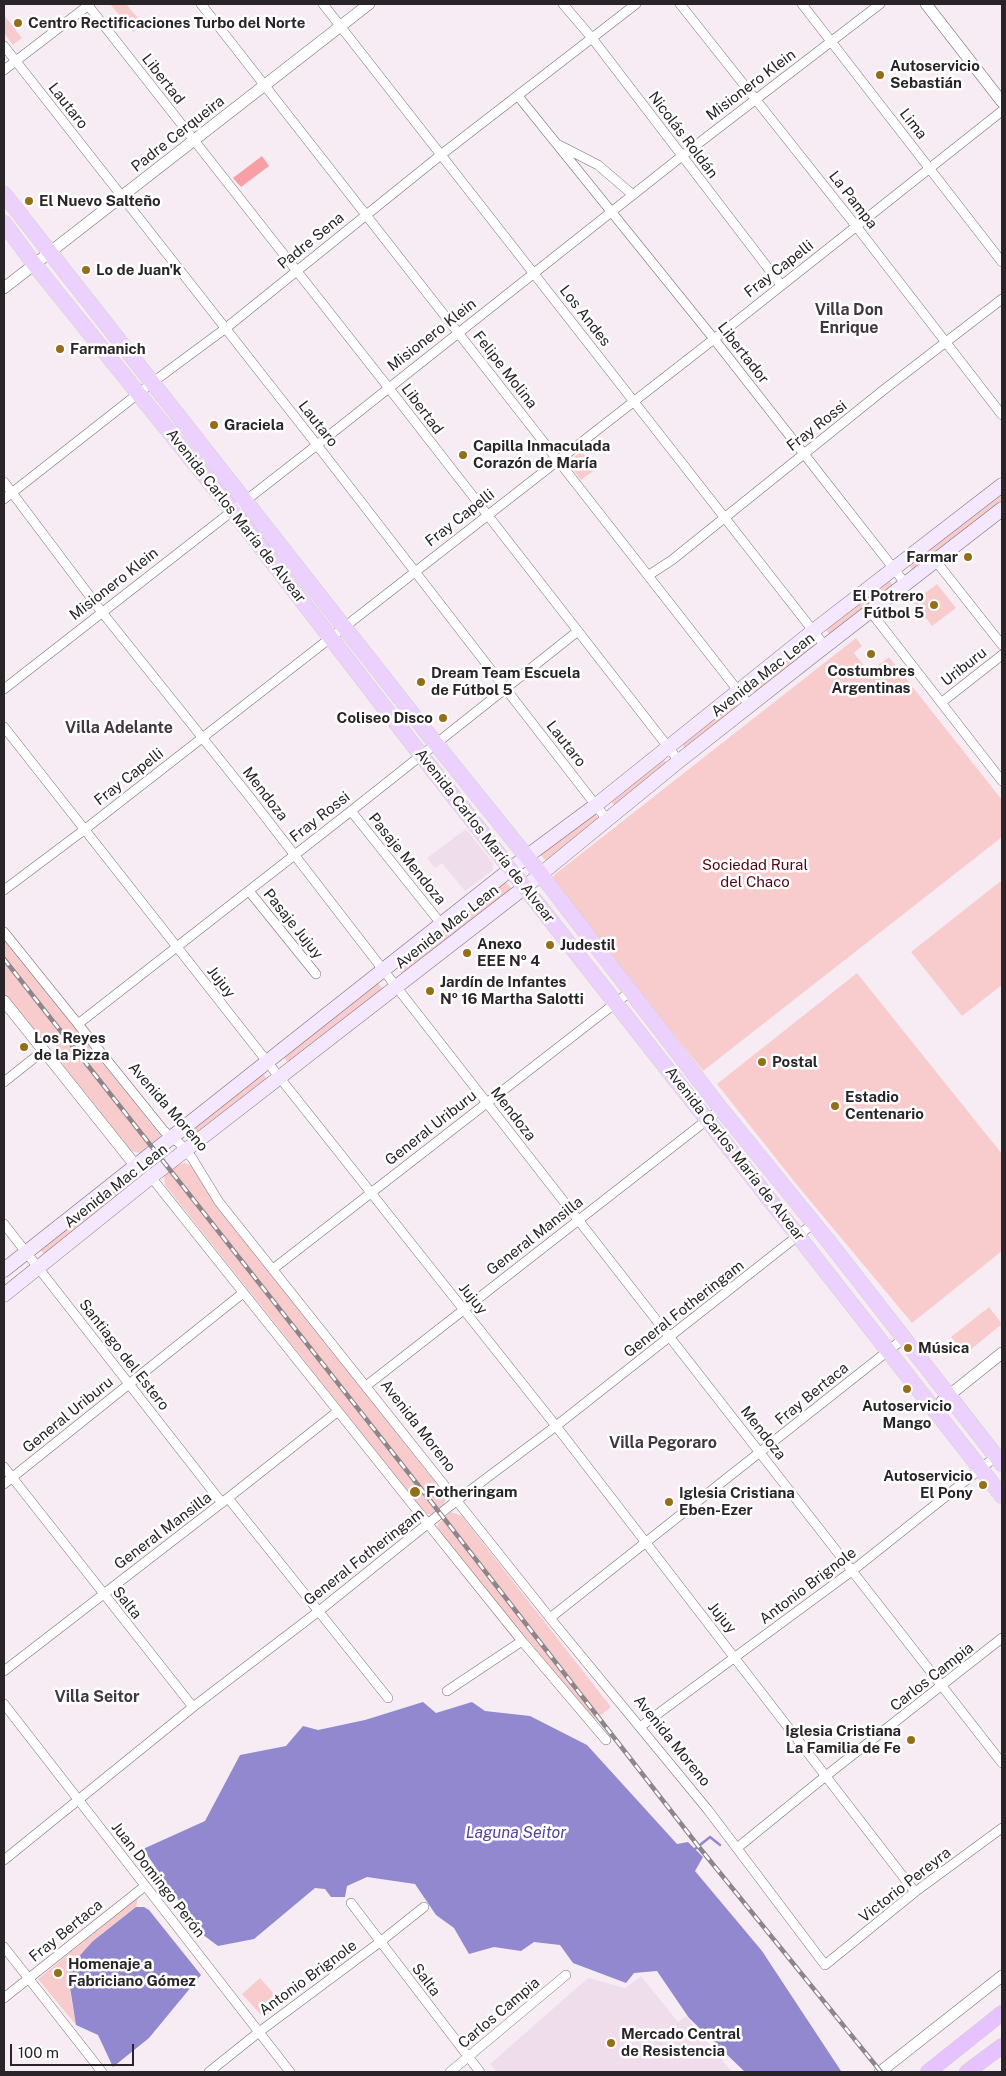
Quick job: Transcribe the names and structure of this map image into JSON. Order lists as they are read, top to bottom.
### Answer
{
  "streets": {
    "main road": ["Avenida Carlos María de Alvear", "Avenida Mac Lean"],
    "street": [
      "Libertad",
      "Misionero Klein",
      "Lautaro",
      "Lima",
      "Padre Cerqueira",
      "Nicolás Roldán",
      "La Pampa",
      "Padre Sena",
      "Fray Capelli",
      "Los Andes",
      "Libertador",
      "Felipe Molina",
      "Fray Rossi",
      "Uriburu",
      "Mendoza",
      "Pasaje Mendoza",
      "Pasaje Jujuy",
      "Jujuy",
      "Avenida Moreno",
      "General Uriburu",
      "General Mansilla",
      "General Fotheringam",
      "Santiago del Estero",
      "Fray Bertaca",
      "Antonio Brignole",
      "Salta",
      "Carlos Campia",
      "Juan Domingo Perón",
      "Victorio Pereyra"
    ]
  },
  "crossings": [
    ["Libertad", "Misionero Klein"],
    ["Libertad", "Padre Cerqueira"],
    ["Libertad", "Padre Sena"],
    ["Libertad", "Fray Capelli"],
    ["Libertad", "Fray Rossi"],
    ["Libertad", "Avenida Mac Lean"],
    ["Misionero Klein", "Lautaro"],
    ["Misionero Klein", "Lima"],
    ["Misionero Klein", "Nicolás Roldán"],
    ["Misionero Klein", "La Pampa"],
    ["Misionero Klein", "Los Andes"],
    ["Misionero Klein", "Libertador"],
    ["Misionero Klein", "Felipe Molina"],
    ["Misionero Klein", "Avenida Carlos María de Alvear"],
    ["Misionero Klein", "Mendoza"],
    ["Lautaro", "Padre Cerqueira"],
    ["Lautaro", "Padre Sena"],
    ["Lautaro", "Fray Capelli"],
    ["Lautaro", "Fray Rossi"],
    ["Lautaro", "Avenida Mac Lean"],
    ["Lima", "Fray Capelli"],
    ["Padre Cerqueira", "Los Andes"],
    ["Padre Cerqueira", "Felipe Molina"],
    ["Padre Cerqueira", "Avenida Carlos María de Alvear"],
    ["Nicolás Roldán", "Padre Sena"],
    ["Nicolás Roldán", "Fray Capelli"],
    ["La Pampa", "Fray Capelli"],
    ["La Pampa", "Fray Rossi"],
    ["Padre Sena", "Los Andes"],
    ["Padre Sena", "Libertador"],
    ["Padre Sena", "Felipe Molina"],
    ["Padre Sena", "Avenida Carlos María de Alvear"],
    ["Padre Sena", "Mendoza"],
    ["Fray Capelli", "Los Andes"],
    ["Fray Capelli", "Libertador"],
    ["Fray Capelli", "Felipe Molina"],
    ["Fray Capelli", "Avenida Carlos María de Alvear"],
    ["Fray Capelli", "Mendoza"],
    ["Fray Capelli", "Jujuy"],
    ["Los Andes", "Fray Rossi"],
    ["Los Andes", "Avenida Mac Lean"],
    ["Libertador", "Fray Rossi"],
    ["Libertador", "Avenida Mac Lean"],
    ["Felipe Molina", "Fray Rossi"],
    ["Felipe Molina", "Avenida Mac Lean"],
    ["Fray Rossi", "Avenida Carlos María de Alvear"],
    ["Fray Rossi", "Mendoza"],
    ["Fray Rossi", "Pasaje Mendoza"],
    ["Fray Rossi", "Pasaje Jujuy"],
    ["Fray Rossi", "Jujuy"],
    ["Fray Rossi", "Avenida Moreno"],
    ["Avenida Carlos María de Alvear", "Avenida Mac Lean"],
    ["Avenida Carlos María de Alvear", "General Uriburu"],
    ["Avenida Carlos María de Alvear", "General Mansilla"],
    ["Avenida Carlos María de Alvear", "General Fotheringam"],
    ["Avenida Carlos María de Alvear", "Fray Bertaca"],
    ["Avenida Carlos María de Alvear", "Antonio Brignole"],
    ["Avenida Mac Lean", "Mendoza"],
    ["Avenida Mac Lean", "Pasaje Mendoza"],
    ["Avenida Mac Lean", "Jujuy"],
    ["Avenida Mac Lean", "Avenida Moreno"],
    ["Avenida Mac Lean", "Santiago del Estero"],
    ["Mendoza", "General Uriburu"],
    ["Mendoza", "General Mansilla"],
    ["Mendoza", "General Fotheringam"],
    ["Mendoza", "Fray Bertaca"],
    ["Mendoza", "Antonio Brignole"],
    ["Mendoza", "Carlos Campia"],
    ["Jujuy", "General Uriburu"],
    ["Jujuy", "General Mansilla"],
    ["Jujuy", "General Fotheringam"],
    ["Jujuy", "Fray Bertaca"],
    ["Jujuy", "Antonio Brignole"],
    ["Jujuy", "Carlos Campia"],
    ["Jujuy", "Victorio Pereyra"],
    ["Avenida Moreno", "General Uriburu"],
    ["Avenida Moreno", "General Mansilla"],
    ["Avenida Moreno", "General Fotheringam"],
    ["Avenida Moreno", "Fray Bertaca"],
    ["Avenida Moreno", "Antonio Brignole"],
    ["Avenida Moreno", "Carlos Campia"],
    ["Avenida Moreno", "Victorio Pereyra"],
    ["General Uriburu", "Santiago del Estero"],
    ["General Uriburu", "Salta"],
    ["General Mansilla", "Santiago del Estero"],
    ["General Mansilla", "Salta"],
    ["General Fotheringam", "Santiago del Estero"],
    ["General Fotheringam", "Salta"],
    ["General Fotheringam", "Juan Domingo Perón"],
    ["Fray Bertaca", "Juan Domingo Perón"],
    ["Antonio Brignole", "Salta"],
    ["Antonio Brignole", "Juan Domingo Perón"],
    ["Salta", "Carlos Campia"]
  ],
  "districts": [
    "Villa Don Enrique",
    "Villa Adelante",
    "Villa Pegoraro",
    "Villa Seitor"
  ],
  "water": ["Laguna Seitor"],
  "parks": ["Sociedad Rural del Chaco"],
  "places": [
    "Centro Rectificaciones Turbo del Norte",
    "Autoservicio Sebastián",
    "El Nuevo Salteño",
    "Lo de Juan'k",
    "Farmanich",
    "Graciela",
    "Capilla Inmaculada Corazón de María",
    "Farmar",
    "El Potrero Fútbol 5",
    "Costumbres Argentinas",
    "Dream Team Escuela de Fútbol 5",
    "Coliseo Disco",
    "Judestil",
    "Anexo EEE Nº 4",
    "Jardín de Infantes Nº 16 Martha Salotti",
    "Los Reyes de la Pizza",
    "Postal",
    "Estadio Centenario",
    "Música",
    "Autoservicio Mango",
    "Autoservicio El Pony",
    "Fotheringam",
    "Iglesia Cristiana Eben-Ezer",
    "Iglesia Cristiana La Familia de Fe",
    "Homenaje a Fabriciano Gómez",
    "Mercado Central de Resistencia"
  ],
  "scale_bar": "100 m"
}
